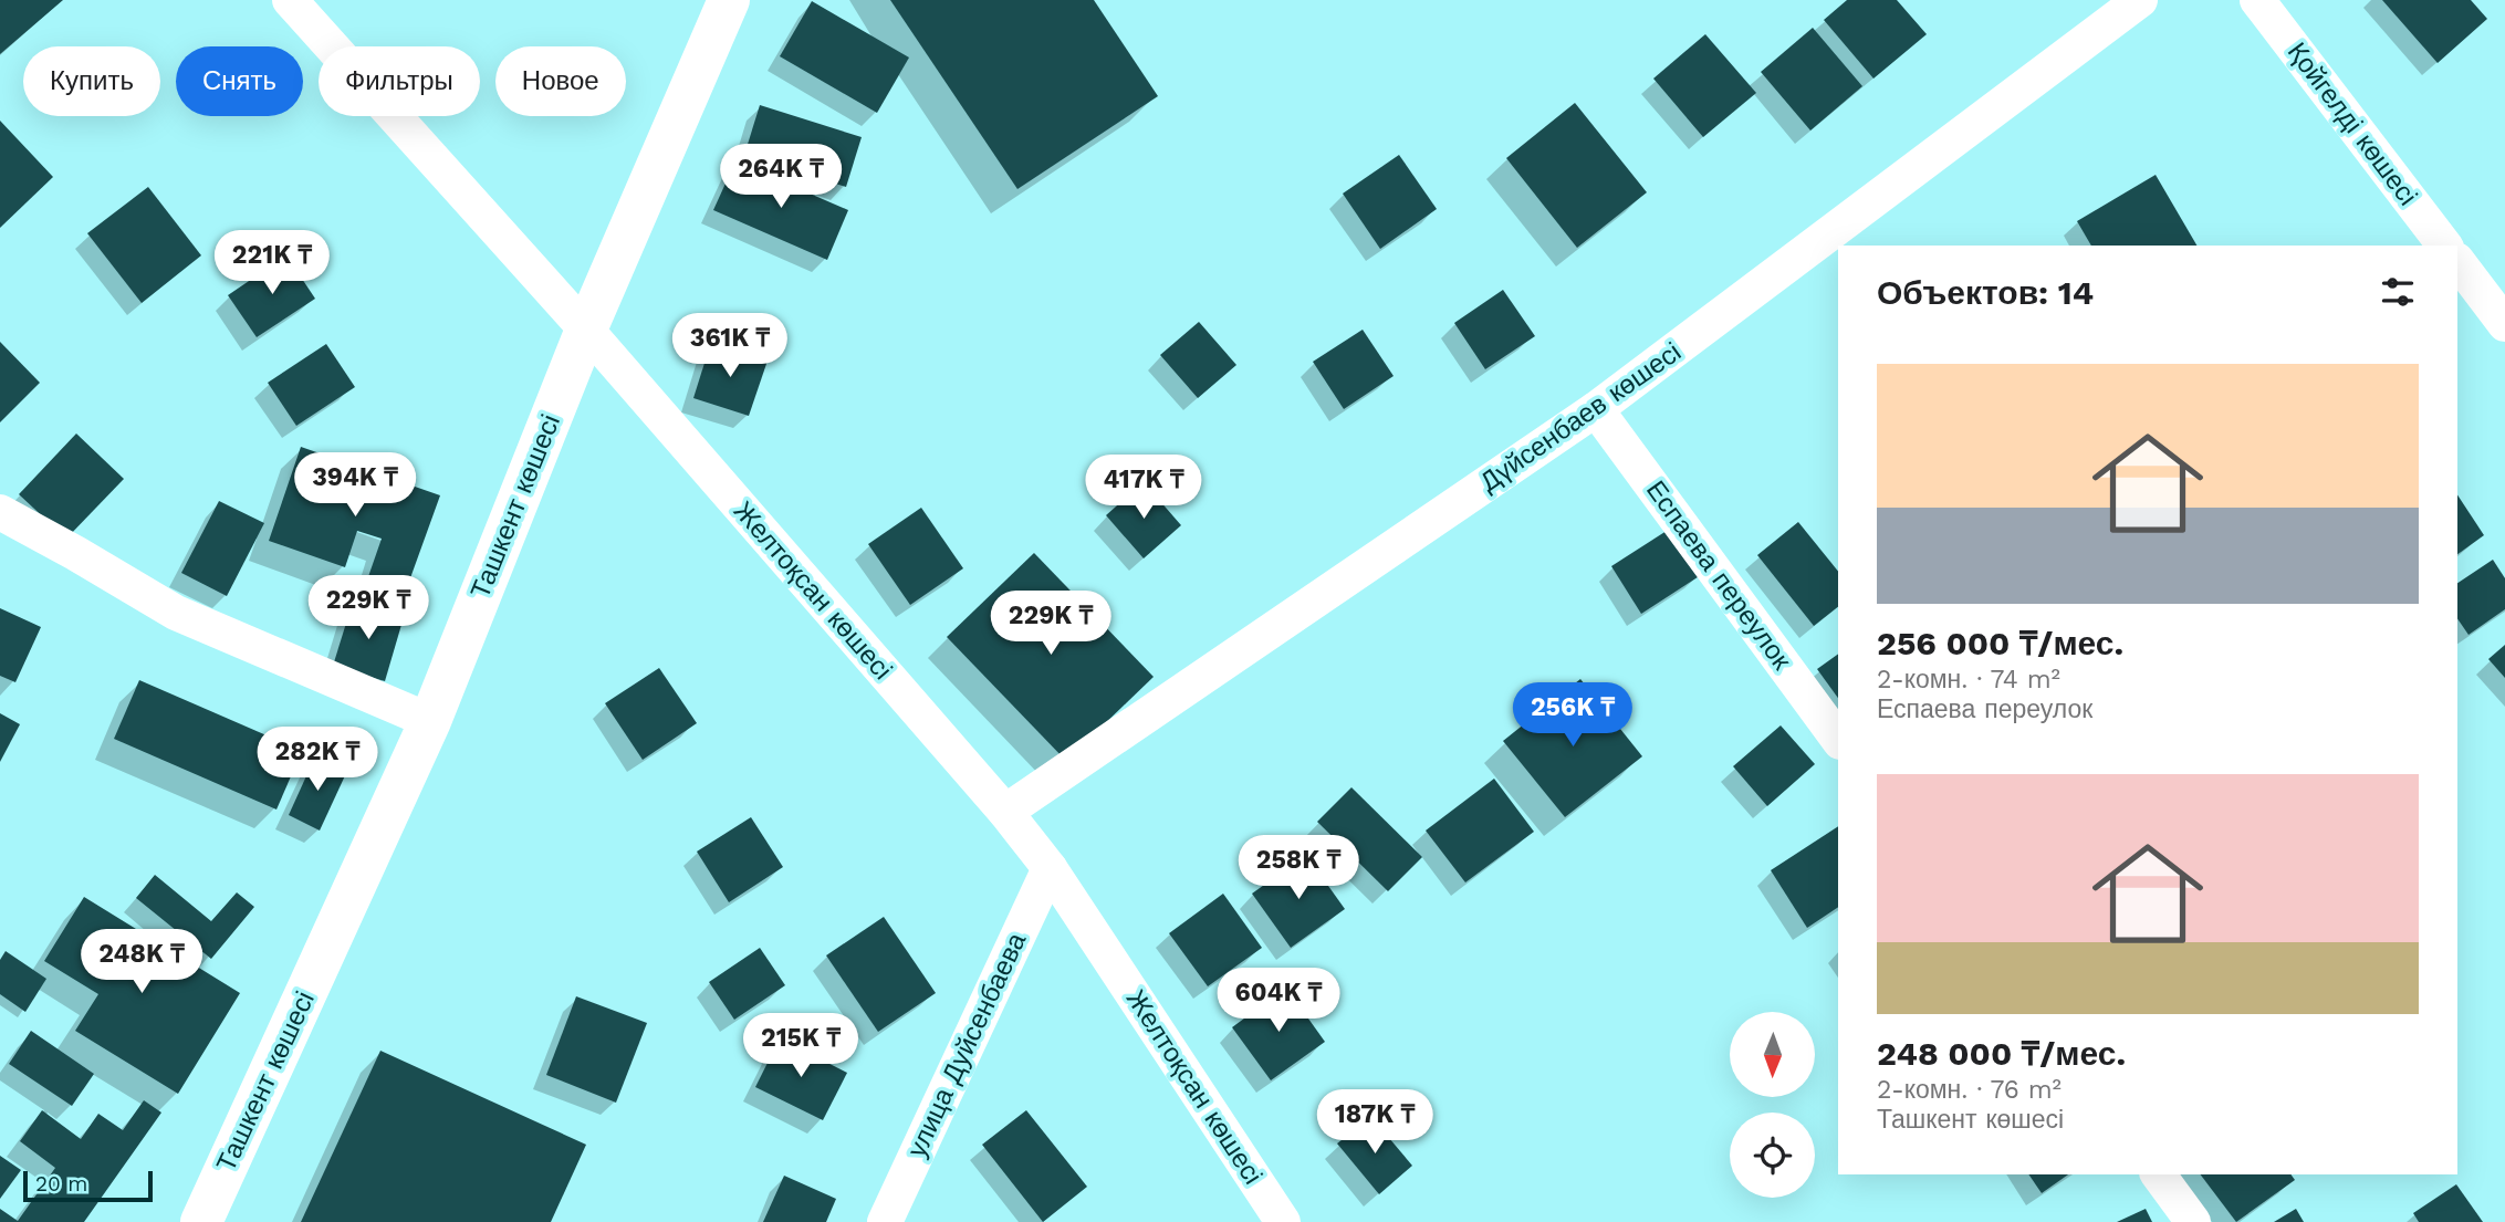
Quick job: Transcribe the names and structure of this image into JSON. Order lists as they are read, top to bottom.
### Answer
{
  "streets": {
    "main road": ["Ташкент көшесі"],
    "street": [
      "Қойгелді көшесі",
      "Дүйсенбаев көшесі",
      "Еспаева переулок",
      "Желтоқсан көшесі",
      "улица Дуйсенбаева"
    ]
  },
  "crossings": [
    ["Дүйсенбаев көшесі", "Еспаева переулок"],
    ["Дүйсенбаев көшесі", "Желтоқсан көшесі"],
    ["Ташкент көшесі", "Желтоқсан көшесі"],
    ["Желтоқсан көшесі", "улица Дуйсенбаева"]
  ],
  "scale_bar": "20 m",
  "north": "bottom",
  "page": {
    "chip": [
      "Купить",
      "Снять",
      "Фильтры",
      "Новое"
    ],
    "price": [
      "264K ₸",
      "221K ₸",
      "361K ₸",
      "394K ₸",
      "417K ₸",
      "229K ₸",
      "229K ₸",
      "256K ₸",
      "282K ₸",
      "258K ₸",
      "248K ₸",
      "604K ₸",
      "215K ₸",
      "187K ₸"
    ],
    "heading": "Объектов: 14",
    "list": [
      {
        "name": "256 000 ₸/мес.",
        "note": "2-комн. · 74 m² · Еспаева переулок"
      },
      {
        "name": "248 000 ₸/мес.",
        "note": "2-комн. · 76 m² · Ташкент көшесі"
      }
    ],
    "scale": "20 m"
  }
}
